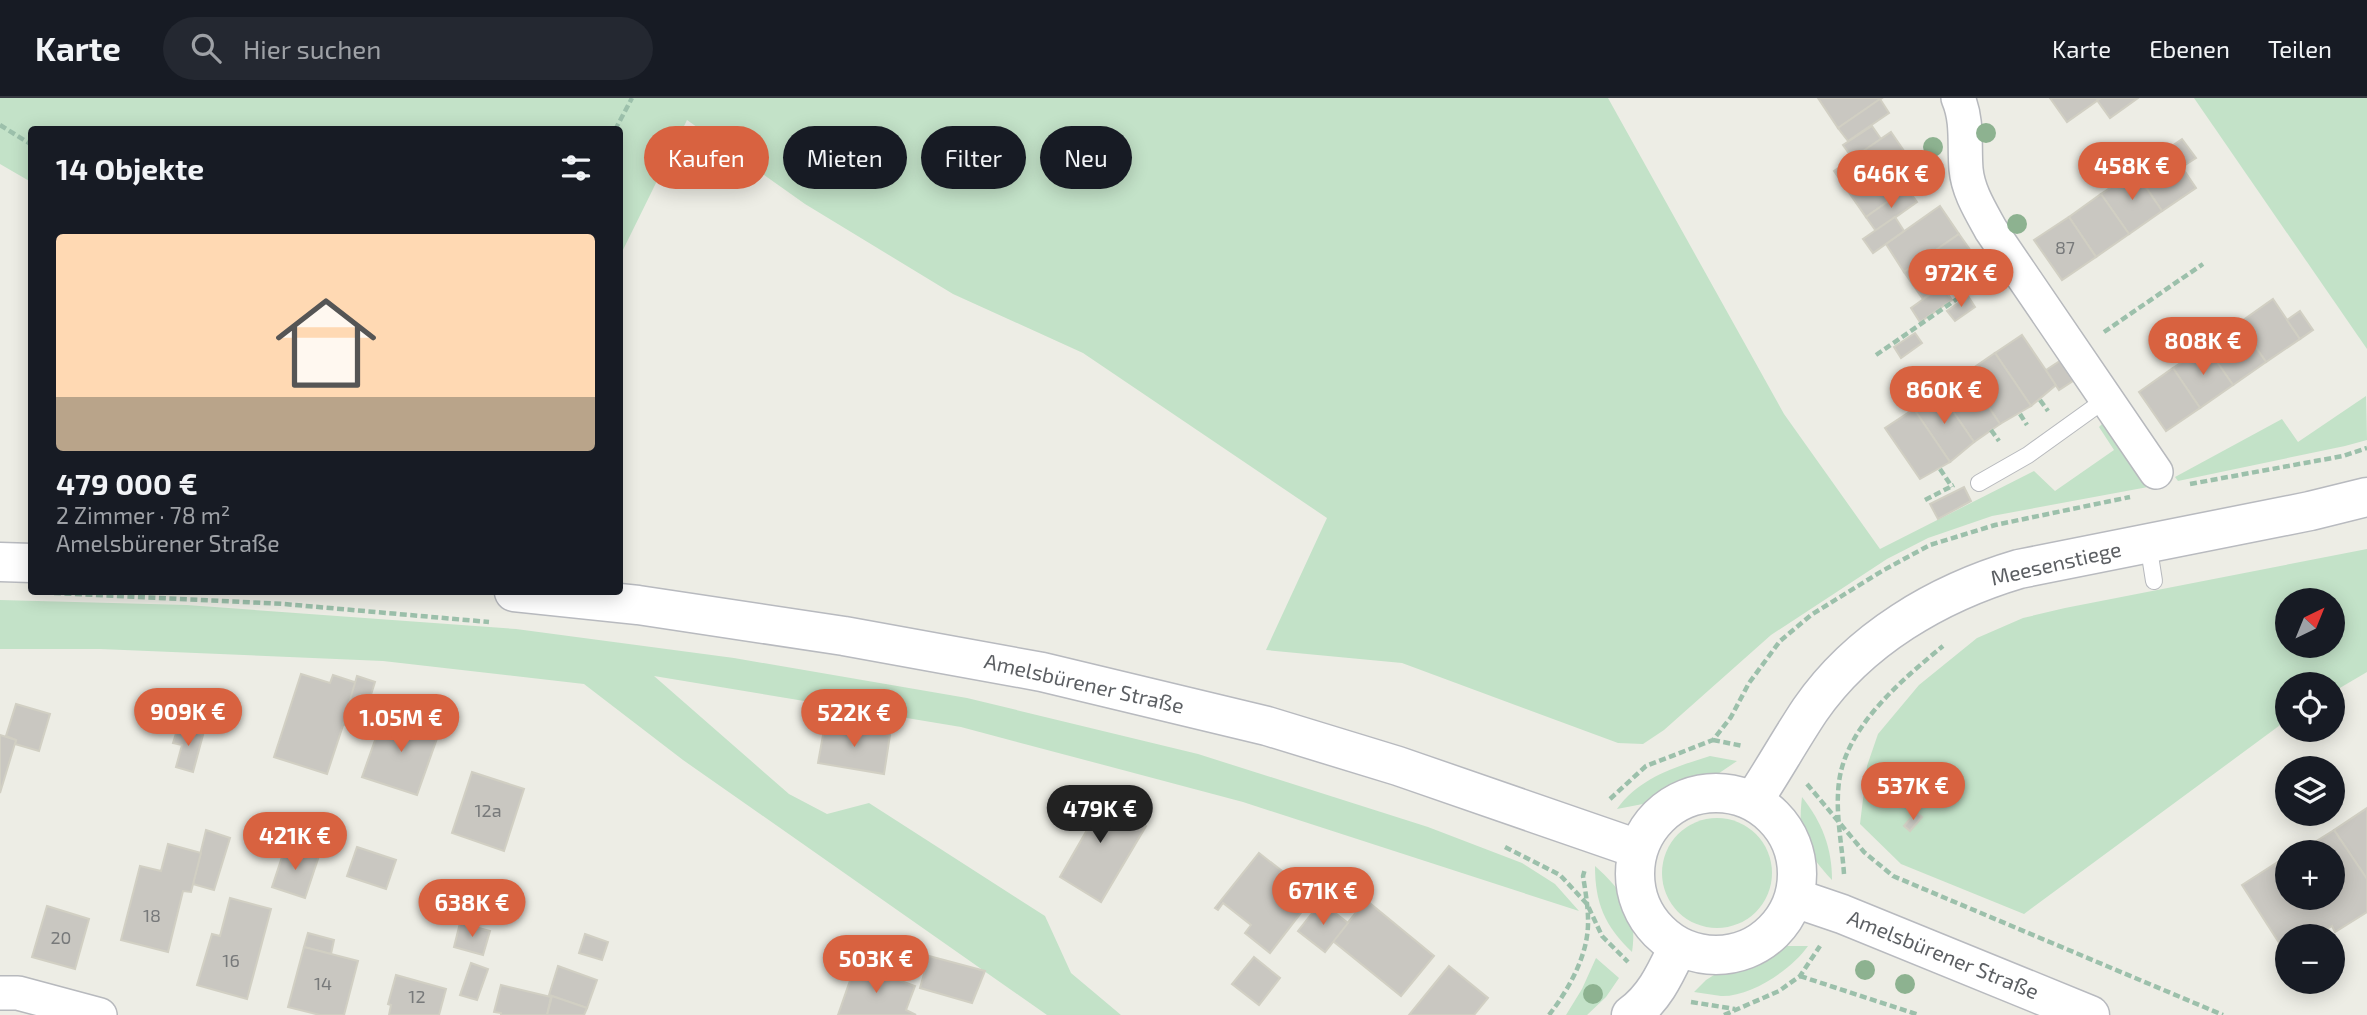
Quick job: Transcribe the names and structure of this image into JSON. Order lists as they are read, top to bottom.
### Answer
{
  "streets": {
    "street": ["Meesenstiege", "Amelsbürener Straße"]
  },
  "crossings": [
    ["Meesenstiege", "Amelsbürener Straße"]
  ],
  "house_numbers": [
    "87",
    "12a",
    "18",
    "20",
    "16",
    "14",
    "12"
  ],
  "north": "top right",
  "page": {
    "header": "Karte",
    "search": "Hier suchen",
    "nav": ["Karte", "Ebenen", "Teilen"],
    "chip": [
      "Kaufen",
      "Mieten",
      "Filter",
      "Neu"
    ],
    "heading": "14 Objekte",
    "price": [
      "458K €",
      "646K €",
      "972K €",
      "808K €",
      "860K €",
      "909K €",
      "522K €",
      "1.05M €",
      "537K €",
      "479K €",
      "421K €",
      "671K €",
      "638K €",
      "503K €"
    ],
    "list": [
      {
        "name": "479 000 €",
        "note": "2 Zimmer · 78 m² · Amelsbürener Straße"
      }
    ],
    "map_buttons": ["+", "−"]
  }
}
